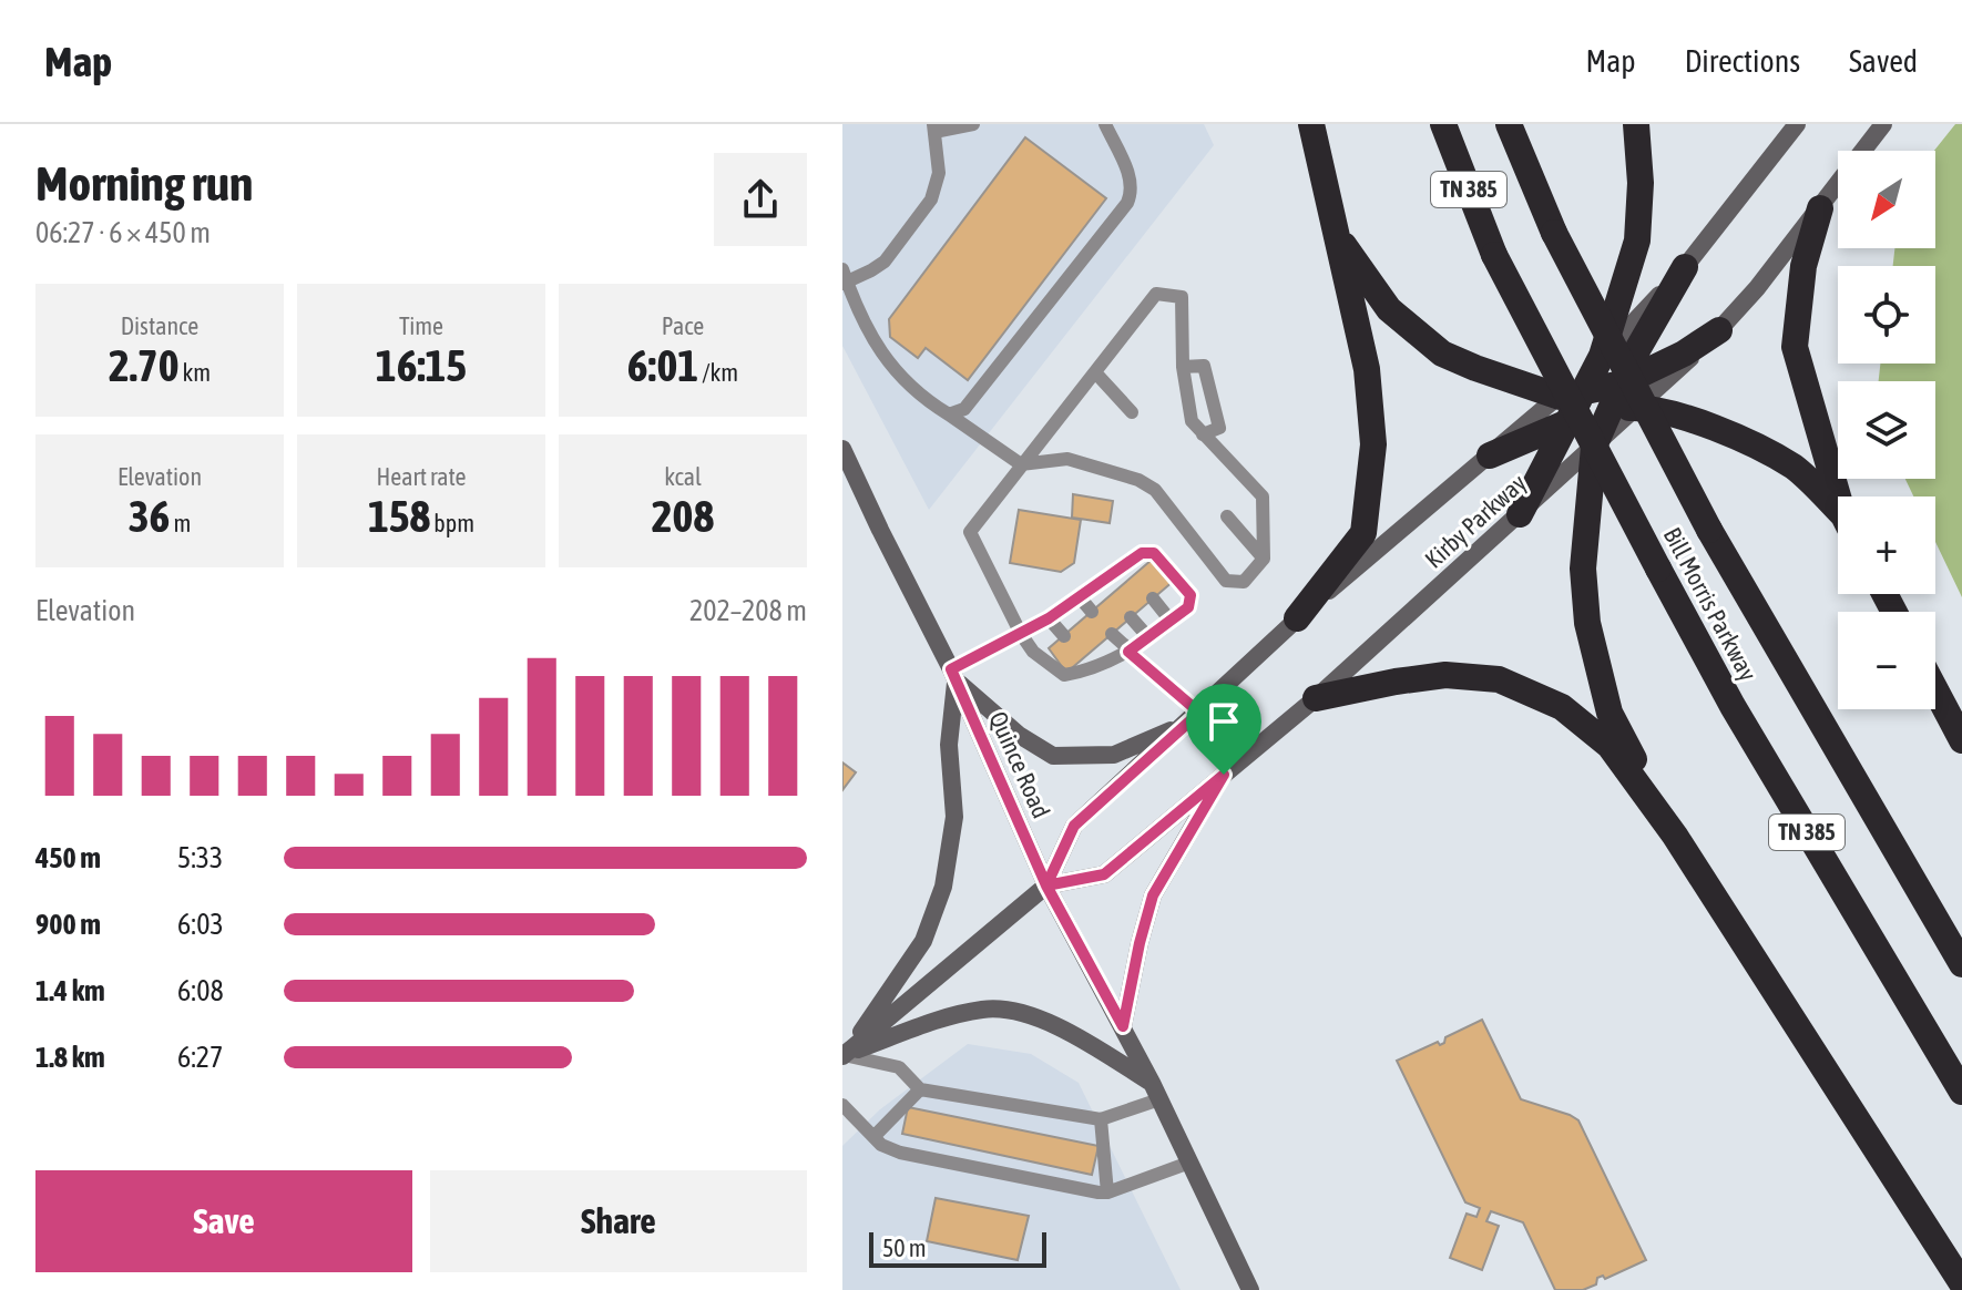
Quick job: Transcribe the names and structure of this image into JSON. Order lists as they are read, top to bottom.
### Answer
{
  "streets": {
    "highway": ["TN 385", "Bill Morris Parkway"],
    "main road": ["Kirby Parkway", "Quince Road"]
  },
  "crossings": [
    ["Kirby Parkway", "Quince Road"]
  ],
  "scale_bar": "50 m",
  "north": "bottom left",
  "page": {
    "header": "Map",
    "nav": ["Map", "Directions", "Saved"],
    "heading": ["Morning run", "06:27 · 6 × 450 m"],
    "map_buttons": ["+", "−"],
    "stats": [
      ["Distance", "2.70 km"],
      ["Time", "16:15"],
      ["Pace", "6:01 /km"],
      ["Elevation", "36 m"],
      ["Heart rate", "158 bpm"],
      ["kcal", "208"]
    ],
    "chart": ["Elevation", "202–208 m"],
    "list": [
      {
        "name": "450 m",
        "note": "5:33"
      },
      {
        "name": "900 m",
        "note": "6:03"
      },
      {
        "name": "1.4 km",
        "note": "6:08"
      },
      {
        "name": "1.8 km",
        "note": "6:27"
      }
    ],
    "buttons": ["Save", "Share"],
    "scale": "50 m"
  }
}
